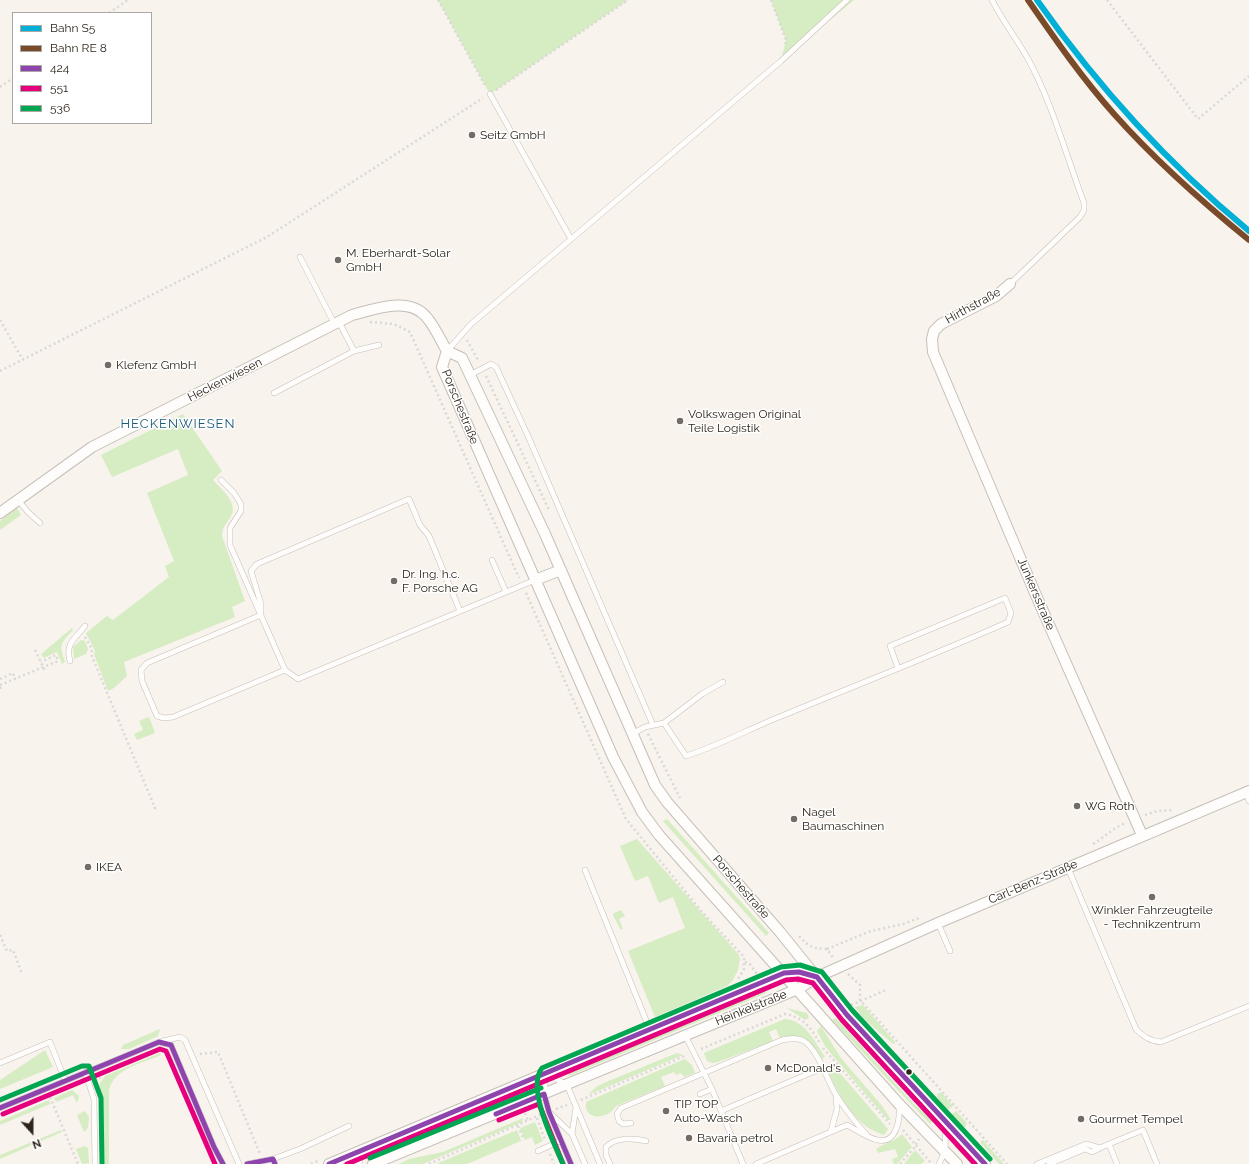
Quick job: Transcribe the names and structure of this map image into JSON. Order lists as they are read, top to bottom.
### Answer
{
  "streets": {
    "street": [
      "Hirthstraße",
      "Heckenwiesen",
      "Porschestraße",
      "Junkersstraße",
      "Carl-Benz-Straße",
      "Heinkelstraße"
    ]
  },
  "crossings": [
    ["Hirthstraße", "Junkersstraße"],
    ["Heckenwiesen", "Porschestraße"],
    ["Porschestraße", "Carl-Benz-Straße"],
    ["Porschestraße", "Heinkelstraße"],
    ["Junkersstraße", "Carl-Benz-Straße"],
    ["Carl-Benz-Straße", "Heinkelstraße"]
  ],
  "districts": ["HECKENWIESEN"],
  "places": [
    "Seitz GmbH",
    "M. Eberhardt-Solar GmbH",
    "Klefenz GmbH",
    "Volkswagen Original Teile Logistik",
    "Dr. Ing. h.c. F. Porsche AG",
    "WG Roth",
    "Nagel Baumaschinen",
    "IKEA",
    "Winkler Fahrzeugteile - Technikzentrum",
    "McDonald's",
    "TIP TOP Auto-Wasch",
    "Gourmet Tempel",
    "Bavaria petrol"
  ],
  "lines": [
    "rail line S5",
    "transit line 536",
    "transit line 424",
    "transit line 551"
  ],
  "legend": [
    "Bahn S5",
    "Bahn RE 8",
    "424",
    "551",
    "536"
  ],
  "north": "bottom"
}
